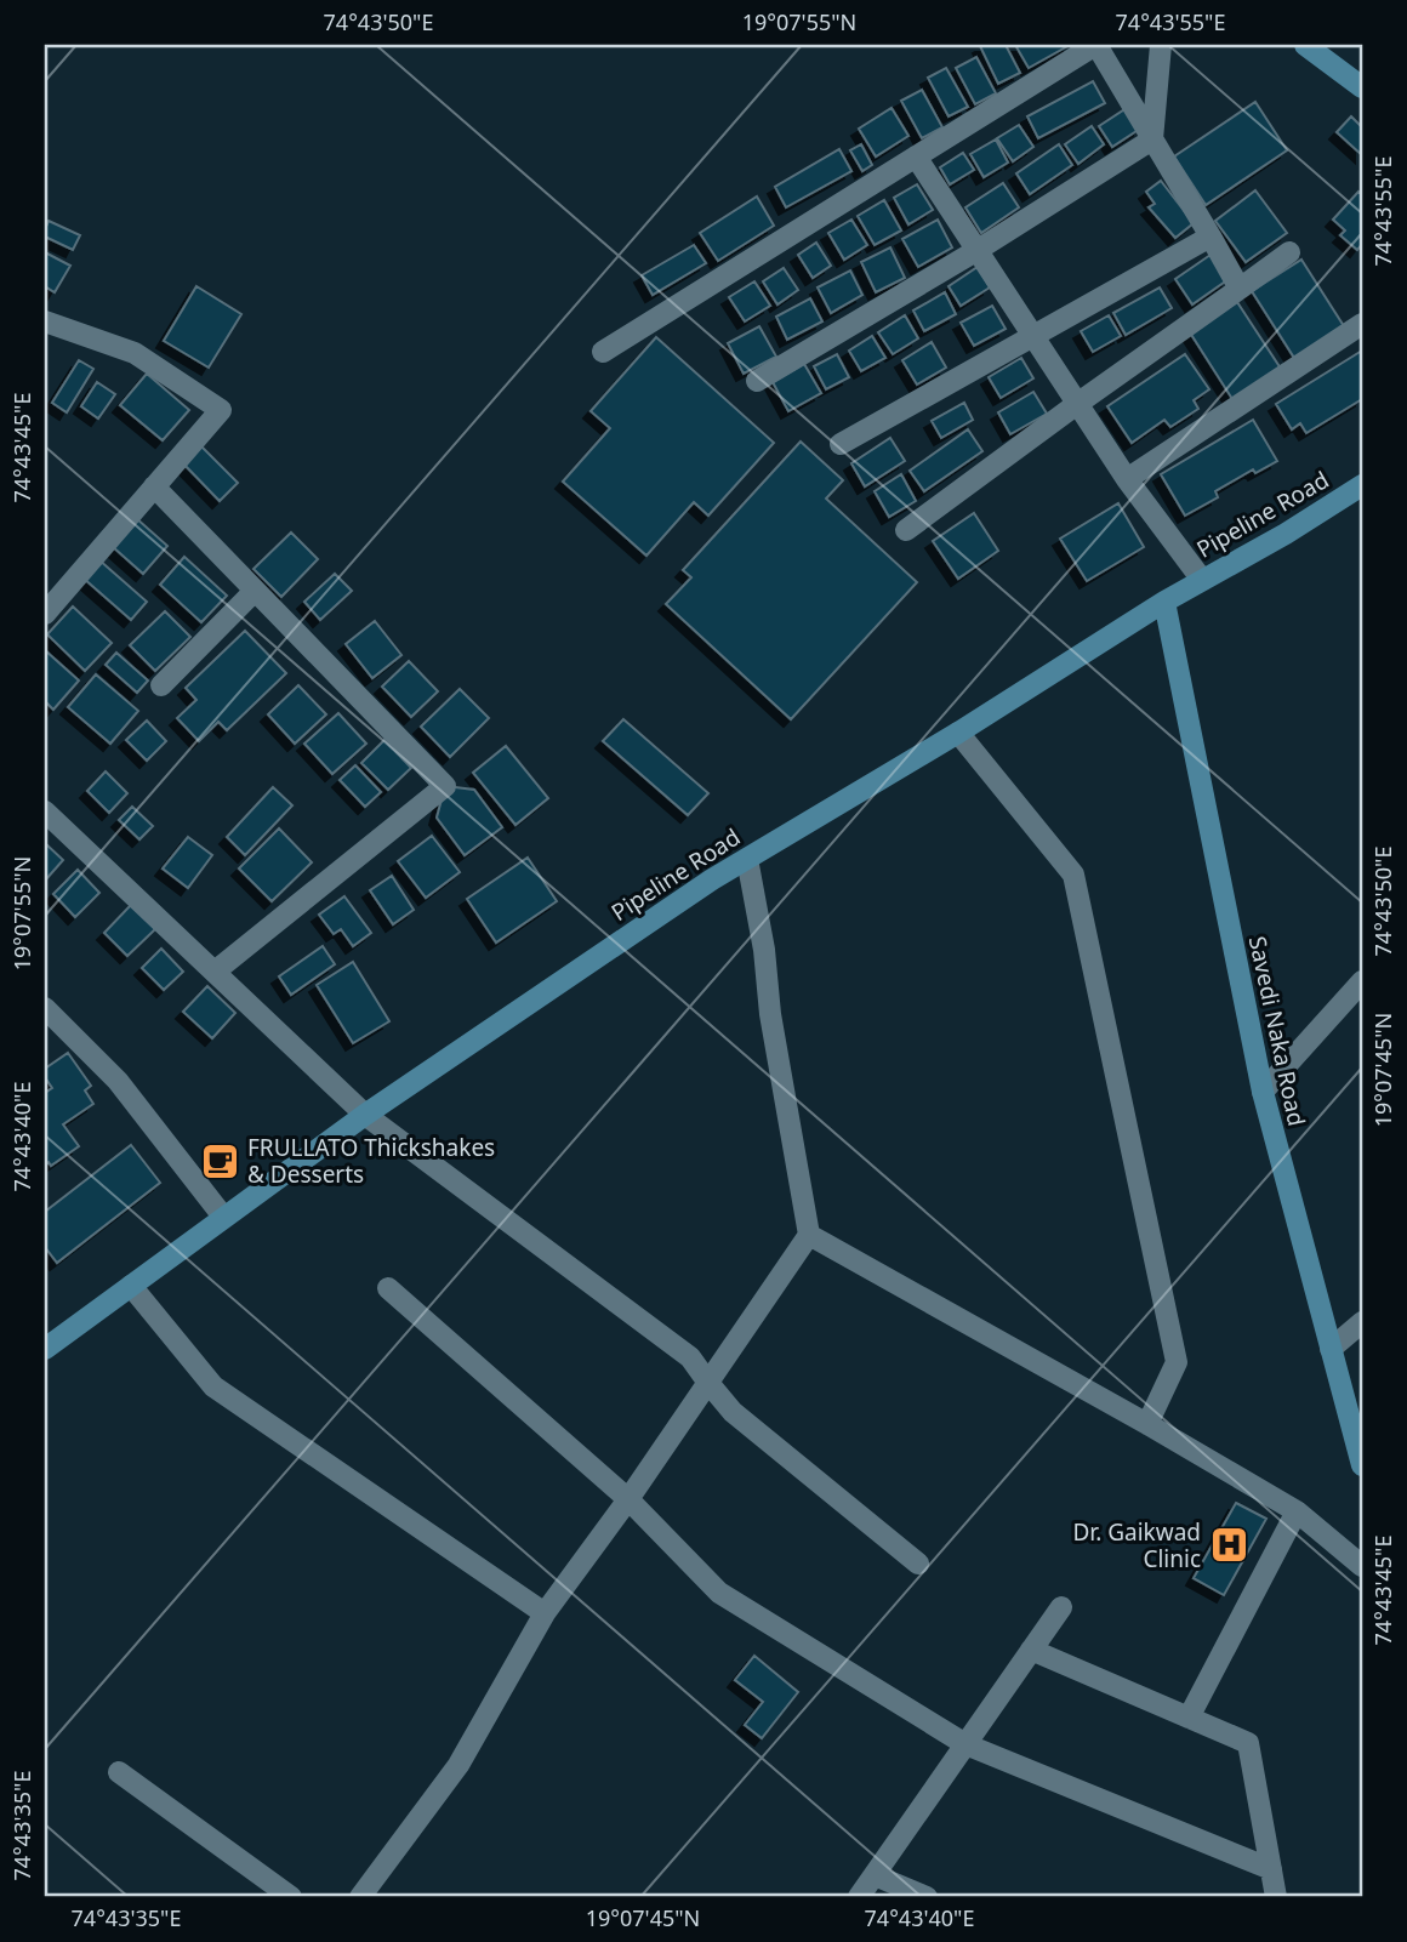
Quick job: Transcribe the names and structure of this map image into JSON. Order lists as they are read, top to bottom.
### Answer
{
  "streets": {
    "main road": ["Pipeline Road", "Savedi Naka Road"]
  },
  "crossings": [
    ["Pipeline Road", "Savedi Naka Road"]
  ],
  "places": {
    "cafe": ["FRULLATO Thickshakes & Desserts"],
    "hospital": ["Dr. Gaikwad Clinic"]
  },
  "coordinates": [
    "74°43'50\"E",
    "19°07'55\"N",
    "74°43'55\"E",
    "74°43'45\"E",
    "19°07'45\"N",
    "74°43'40\"E",
    "74°43'35\"E"
  ]
}
